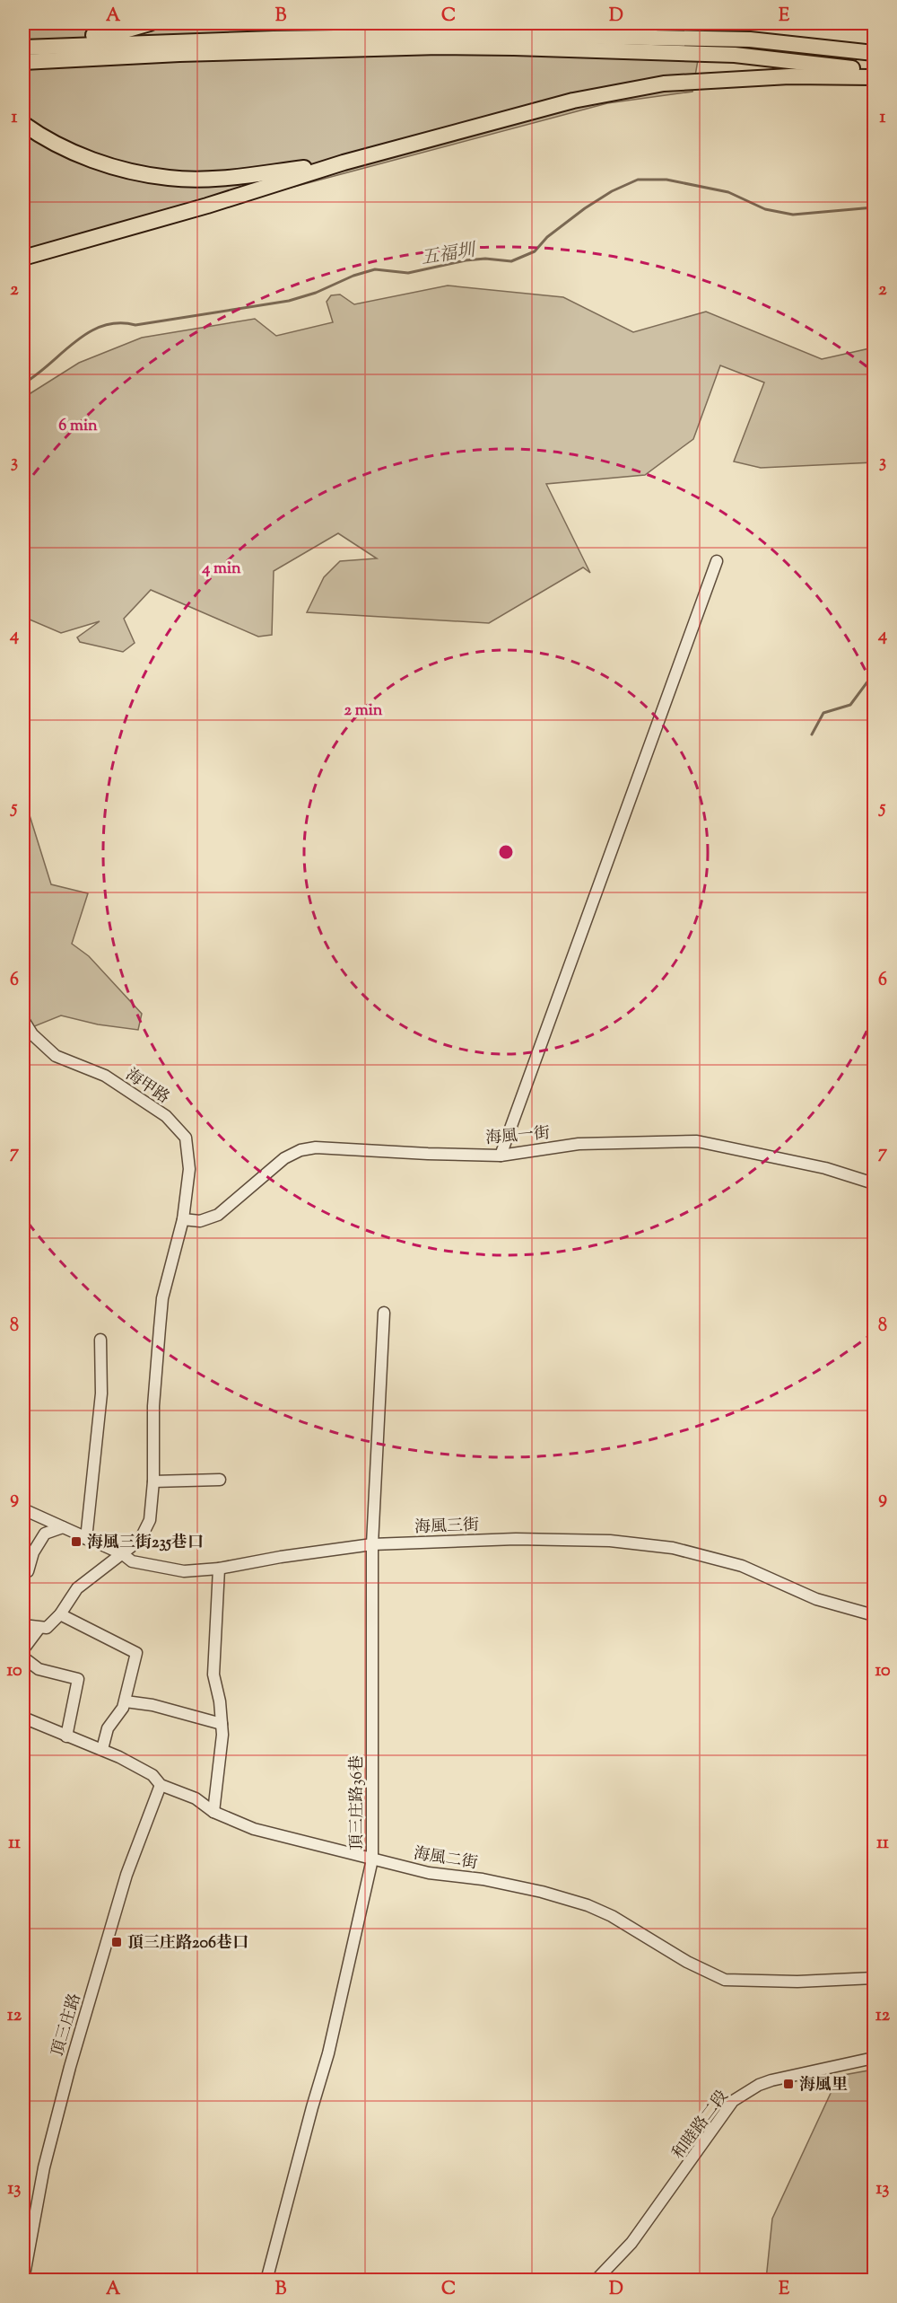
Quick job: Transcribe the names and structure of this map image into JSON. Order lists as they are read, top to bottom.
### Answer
{
  "streets": {
    "street": [
      "海甲路",
      "海風一街",
      "海風三街",
      "頂三庄路36巷",
      "海風二街",
      "頂三庄路",
      "和睦路二段"
    ]
  },
  "crossings": [
    ["海甲路", "海風一街"],
    ["海甲路", "海風三街"],
    ["海風三街", "頂三庄路36巷"],
    ["頂三庄路36巷", "海風二街"],
    ["海風二街", "頂三庄路"]
  ],
  "water": ["五福圳"],
  "places": {
    "transit": ["海風三街235巷口", "頂三庄路206巷口", "海風里"]
  },
  "grid": {
    "columns": [
      "A",
      "B",
      "C",
      "D",
      "E"
    ],
    "rows": [
      "1",
      "2",
      "3",
      "4",
      "5",
      "6",
      "7",
      "8",
      "9",
      "10",
      "11",
      "12",
      "13"
    ]
  },
  "rings": ["6 min", "4 min", "2 min"]
}
